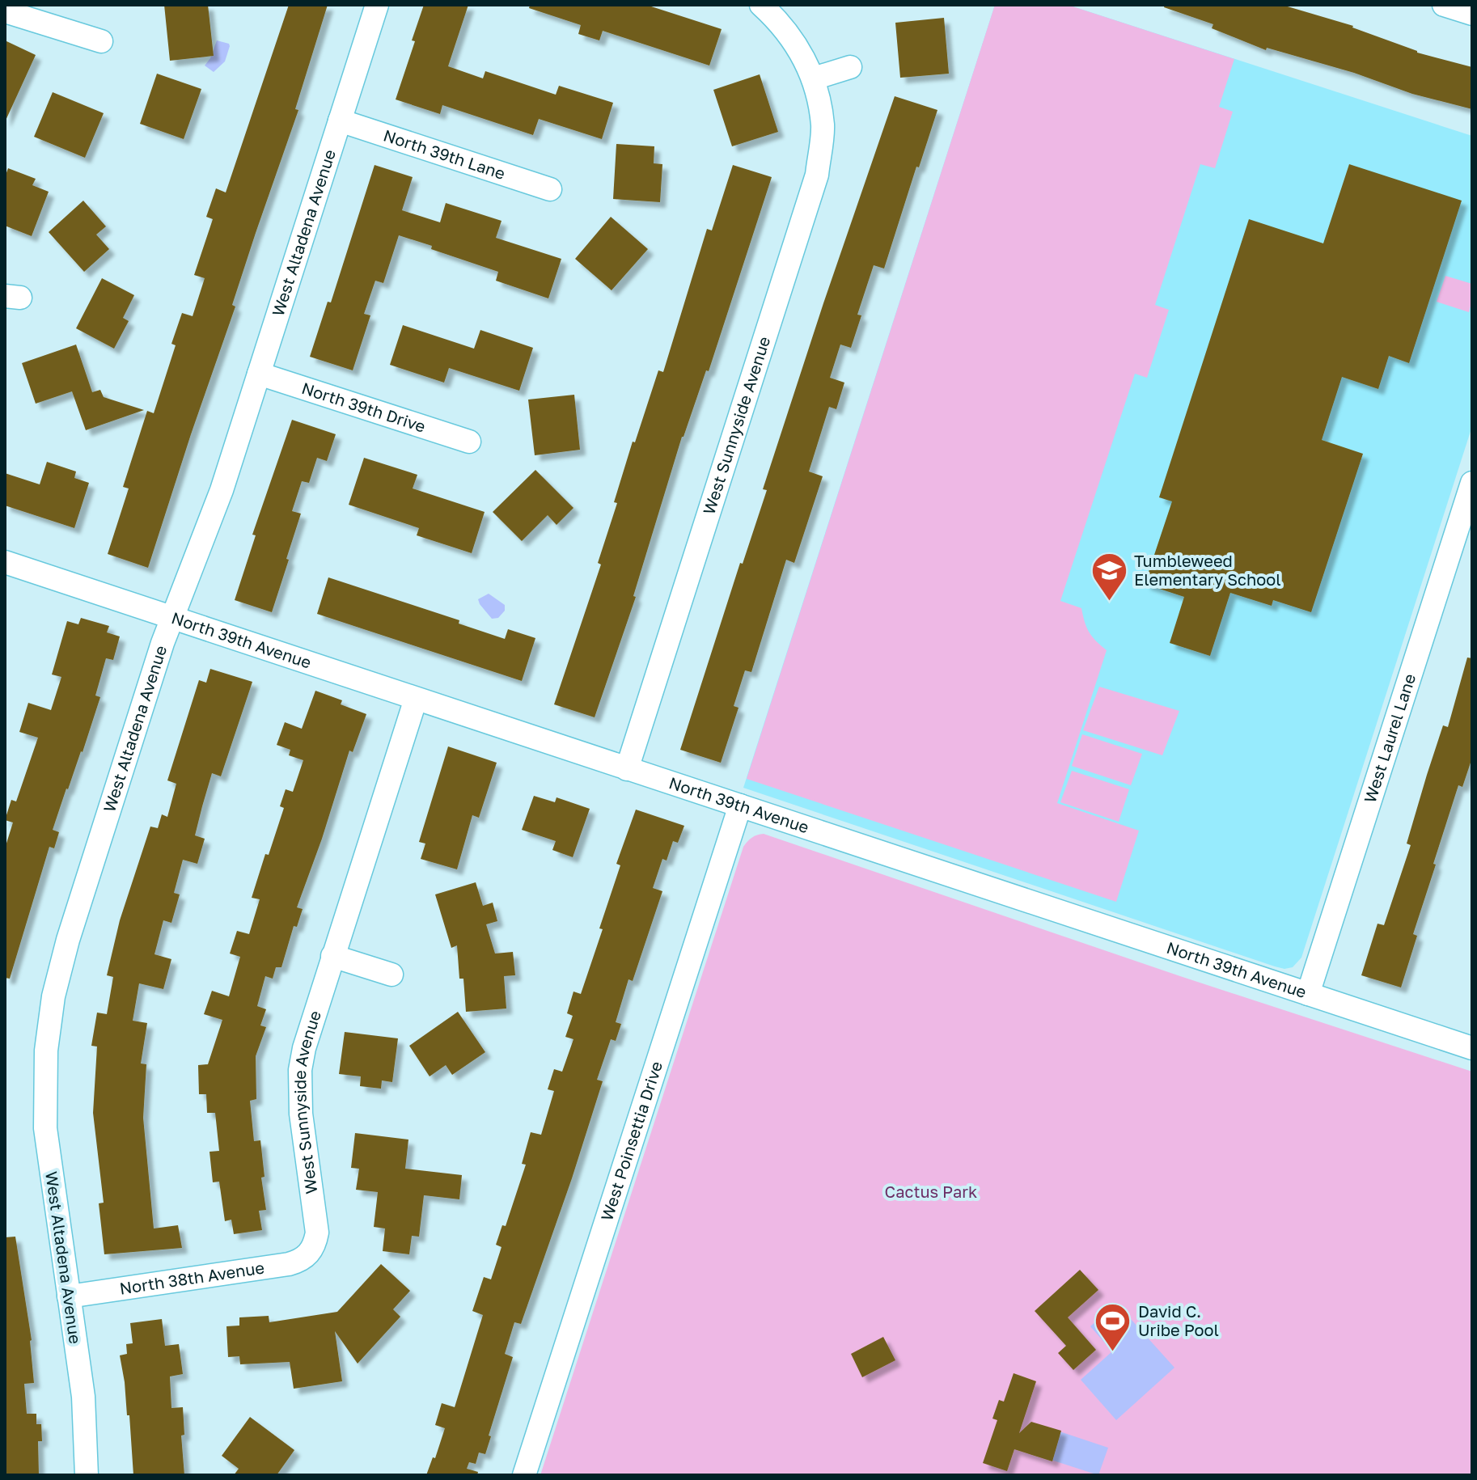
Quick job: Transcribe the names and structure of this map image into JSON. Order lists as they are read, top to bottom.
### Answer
{
  "streets": {
    "street": [
      "North 39th Lane",
      "West Altadena Avenue",
      "North 39th Drive",
      "West Sunnyside Avenue",
      "North 39th Avenue",
      "West Laurel Lane",
      "West Poinsettia Drive",
      "North 38th Avenue"
    ]
  },
  "crossings": [
    ["North 39th Lane", "West Altadena Avenue"],
    ["West Altadena Avenue", "North 39th Drive"],
    ["West Altadena Avenue", "North 39th Avenue"],
    ["West Altadena Avenue", "North 38th Avenue"],
    ["West Sunnyside Avenue", "North 39th Avenue"],
    ["West Sunnyside Avenue", "North 38th Avenue"],
    ["North 39th Avenue", "West Laurel Lane"],
    ["North 39th Avenue", "West Poinsettia Drive"]
  ],
  "parks": ["Cactus Park"],
  "places": {
    "school or university": ["Tumbleweed Elementary School"],
    "sports": ["David C. Uribe Pool"]
  }
}
